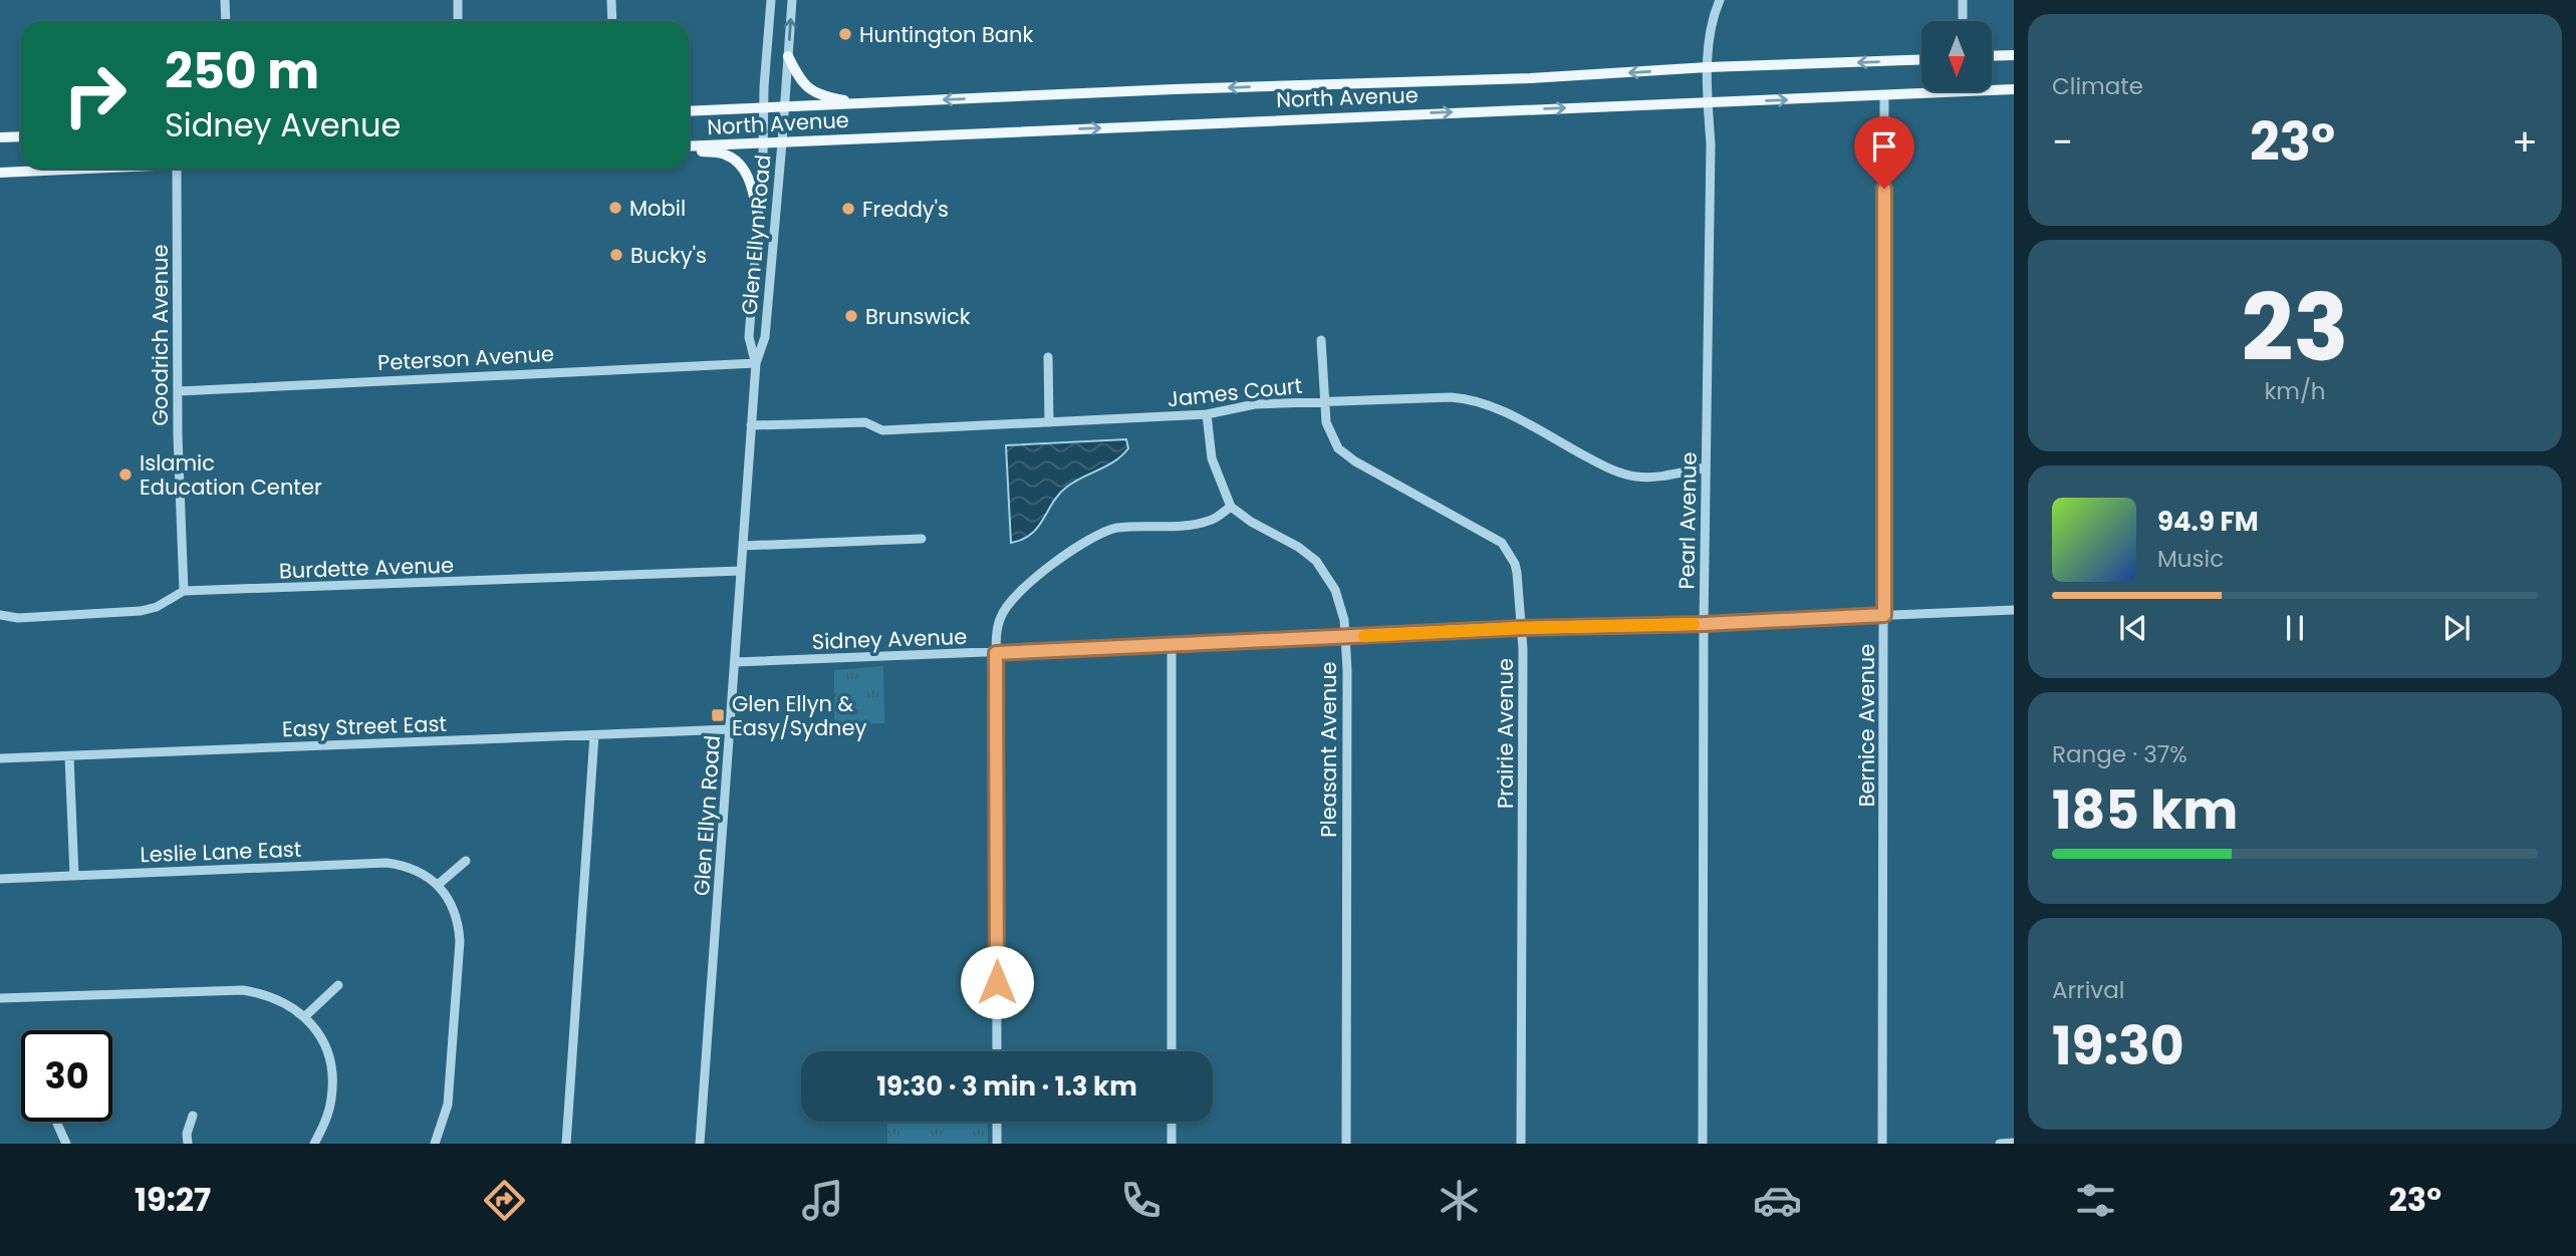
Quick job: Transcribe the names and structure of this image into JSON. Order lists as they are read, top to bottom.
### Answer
{
  "streets": {
    "main road": ["North Avenue"],
    "street": [
      "Glen Ellyn Road",
      "Goodrich Avenue",
      "Peterson Avenue",
      "James Court",
      "Pearl Avenue",
      "Burdette Avenue",
      "Sidney Avenue",
      "Bernice Avenue",
      "Easy Street East",
      "Prairie Avenue",
      "Pleasant Avenue",
      "Leslie Lane East"
    ]
  },
  "crossings": [
    ["North Avenue", "Glen Ellyn Road"],
    ["North Avenue", "Pearl Avenue"],
    ["North Avenue", "Bernice Avenue"],
    ["Glen Ellyn Road", "Peterson Avenue"],
    ["Glen Ellyn Road", "James Court"],
    ["Glen Ellyn Road", "Burdette Avenue"],
    ["Glen Ellyn Road", "Sidney Avenue"],
    ["Glen Ellyn Road", "Easy Street East"],
    ["Goodrich Avenue", "Peterson Avenue"],
    ["Goodrich Avenue", "Burdette Avenue"],
    ["James Court", "Pearl Avenue"],
    ["James Court", "Prairie Avenue"],
    ["Pearl Avenue", "Sidney Avenue"],
    ["Sidney Avenue", "Bernice Avenue"],
    ["Sidney Avenue", "Prairie Avenue"],
    ["Sidney Avenue", "Pleasant Avenue"]
  ],
  "places": {
    "other": [
      "Huntington Bank",
      "Mobil",
      "Freddy's",
      "Bucky's",
      "Brunswick",
      "Islamic Education Center"
    ],
    "transit": ["Glen Ellyn & Easy/Sydney"]
  },
  "north": "bottom",
  "page": {
    "tile": [
      "Climate",
      ["23", "km/h"],
      ["Range · 37%", "185 km"],
      ["Arrival", "19:30"]
    ],
    "turn": ["250 m", "Sidney Avenue"],
    "heat": ["−", "23°", "+"],
    "song": ["94.9 FM", "Music"],
    "limit": "30",
    "trip": "19:30 · 3 min · 1.3 km",
    "tabs": ["19:27", "23°"]
  }
}
